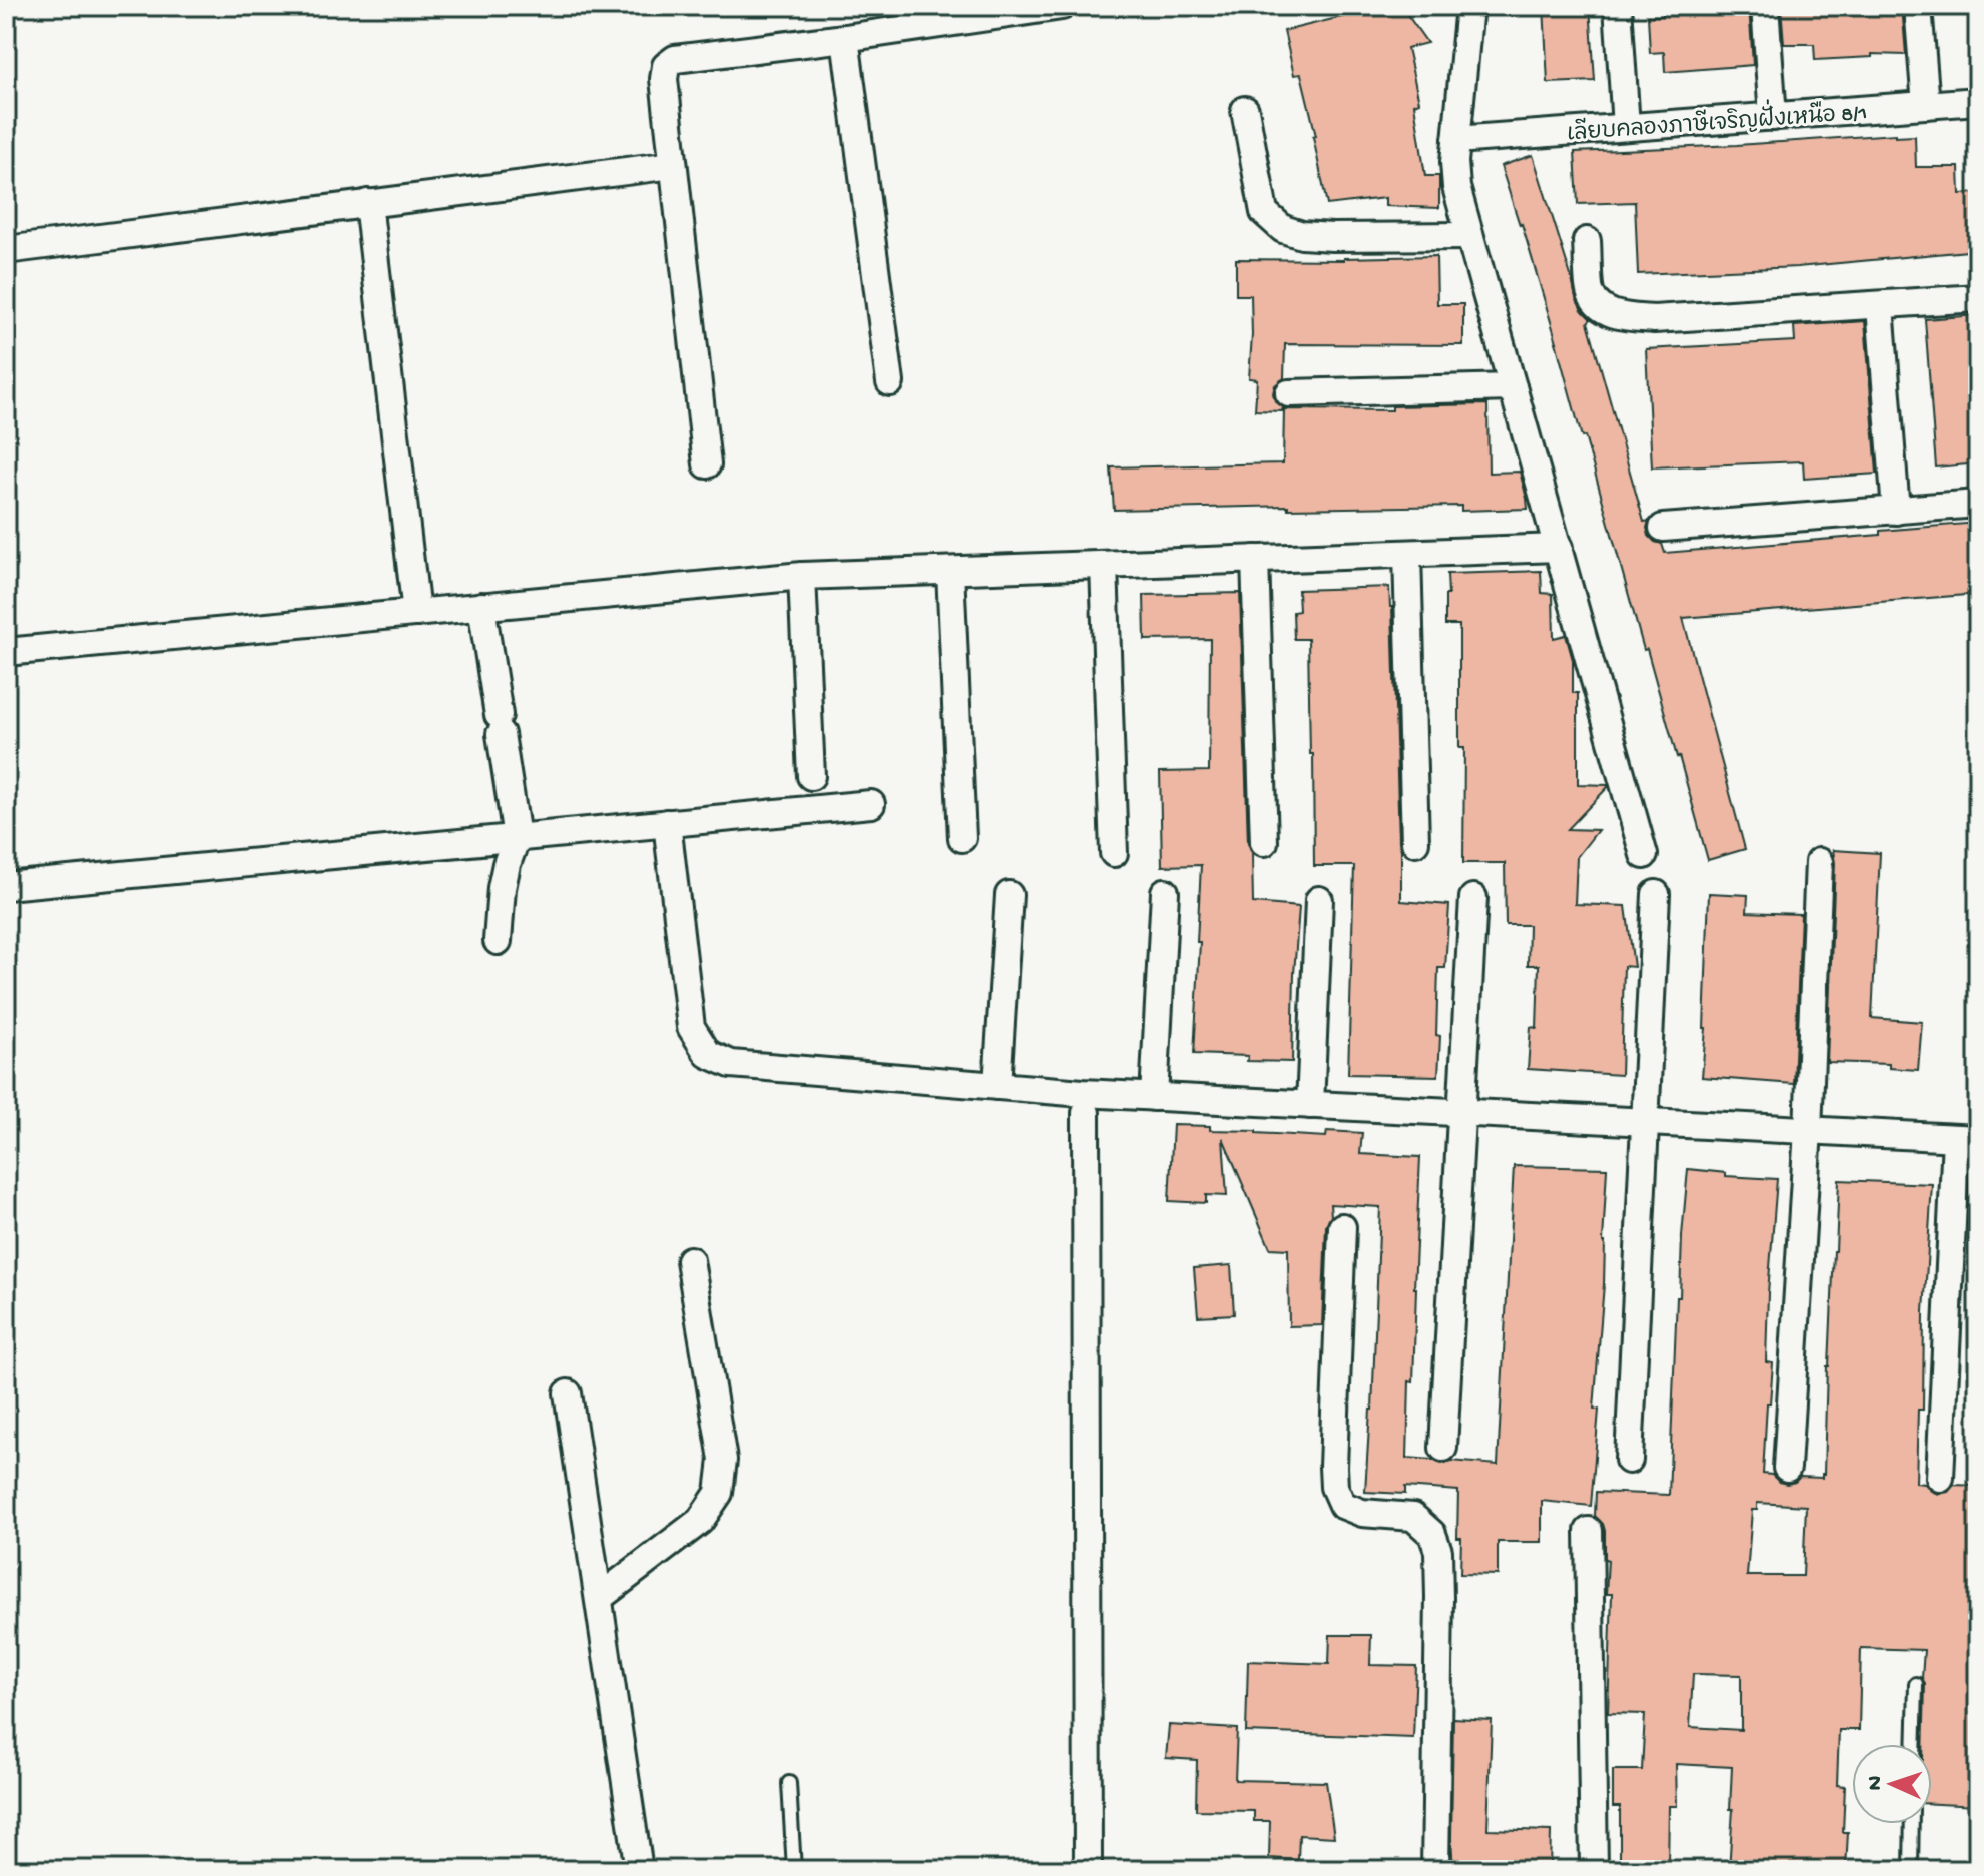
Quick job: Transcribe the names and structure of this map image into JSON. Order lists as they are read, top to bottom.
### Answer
{
  "streets": {
    "street": ["เลียบคลองภาษีเจริญฝั่งเหนือ 8/1"]
  },
  "north": "left"
}
